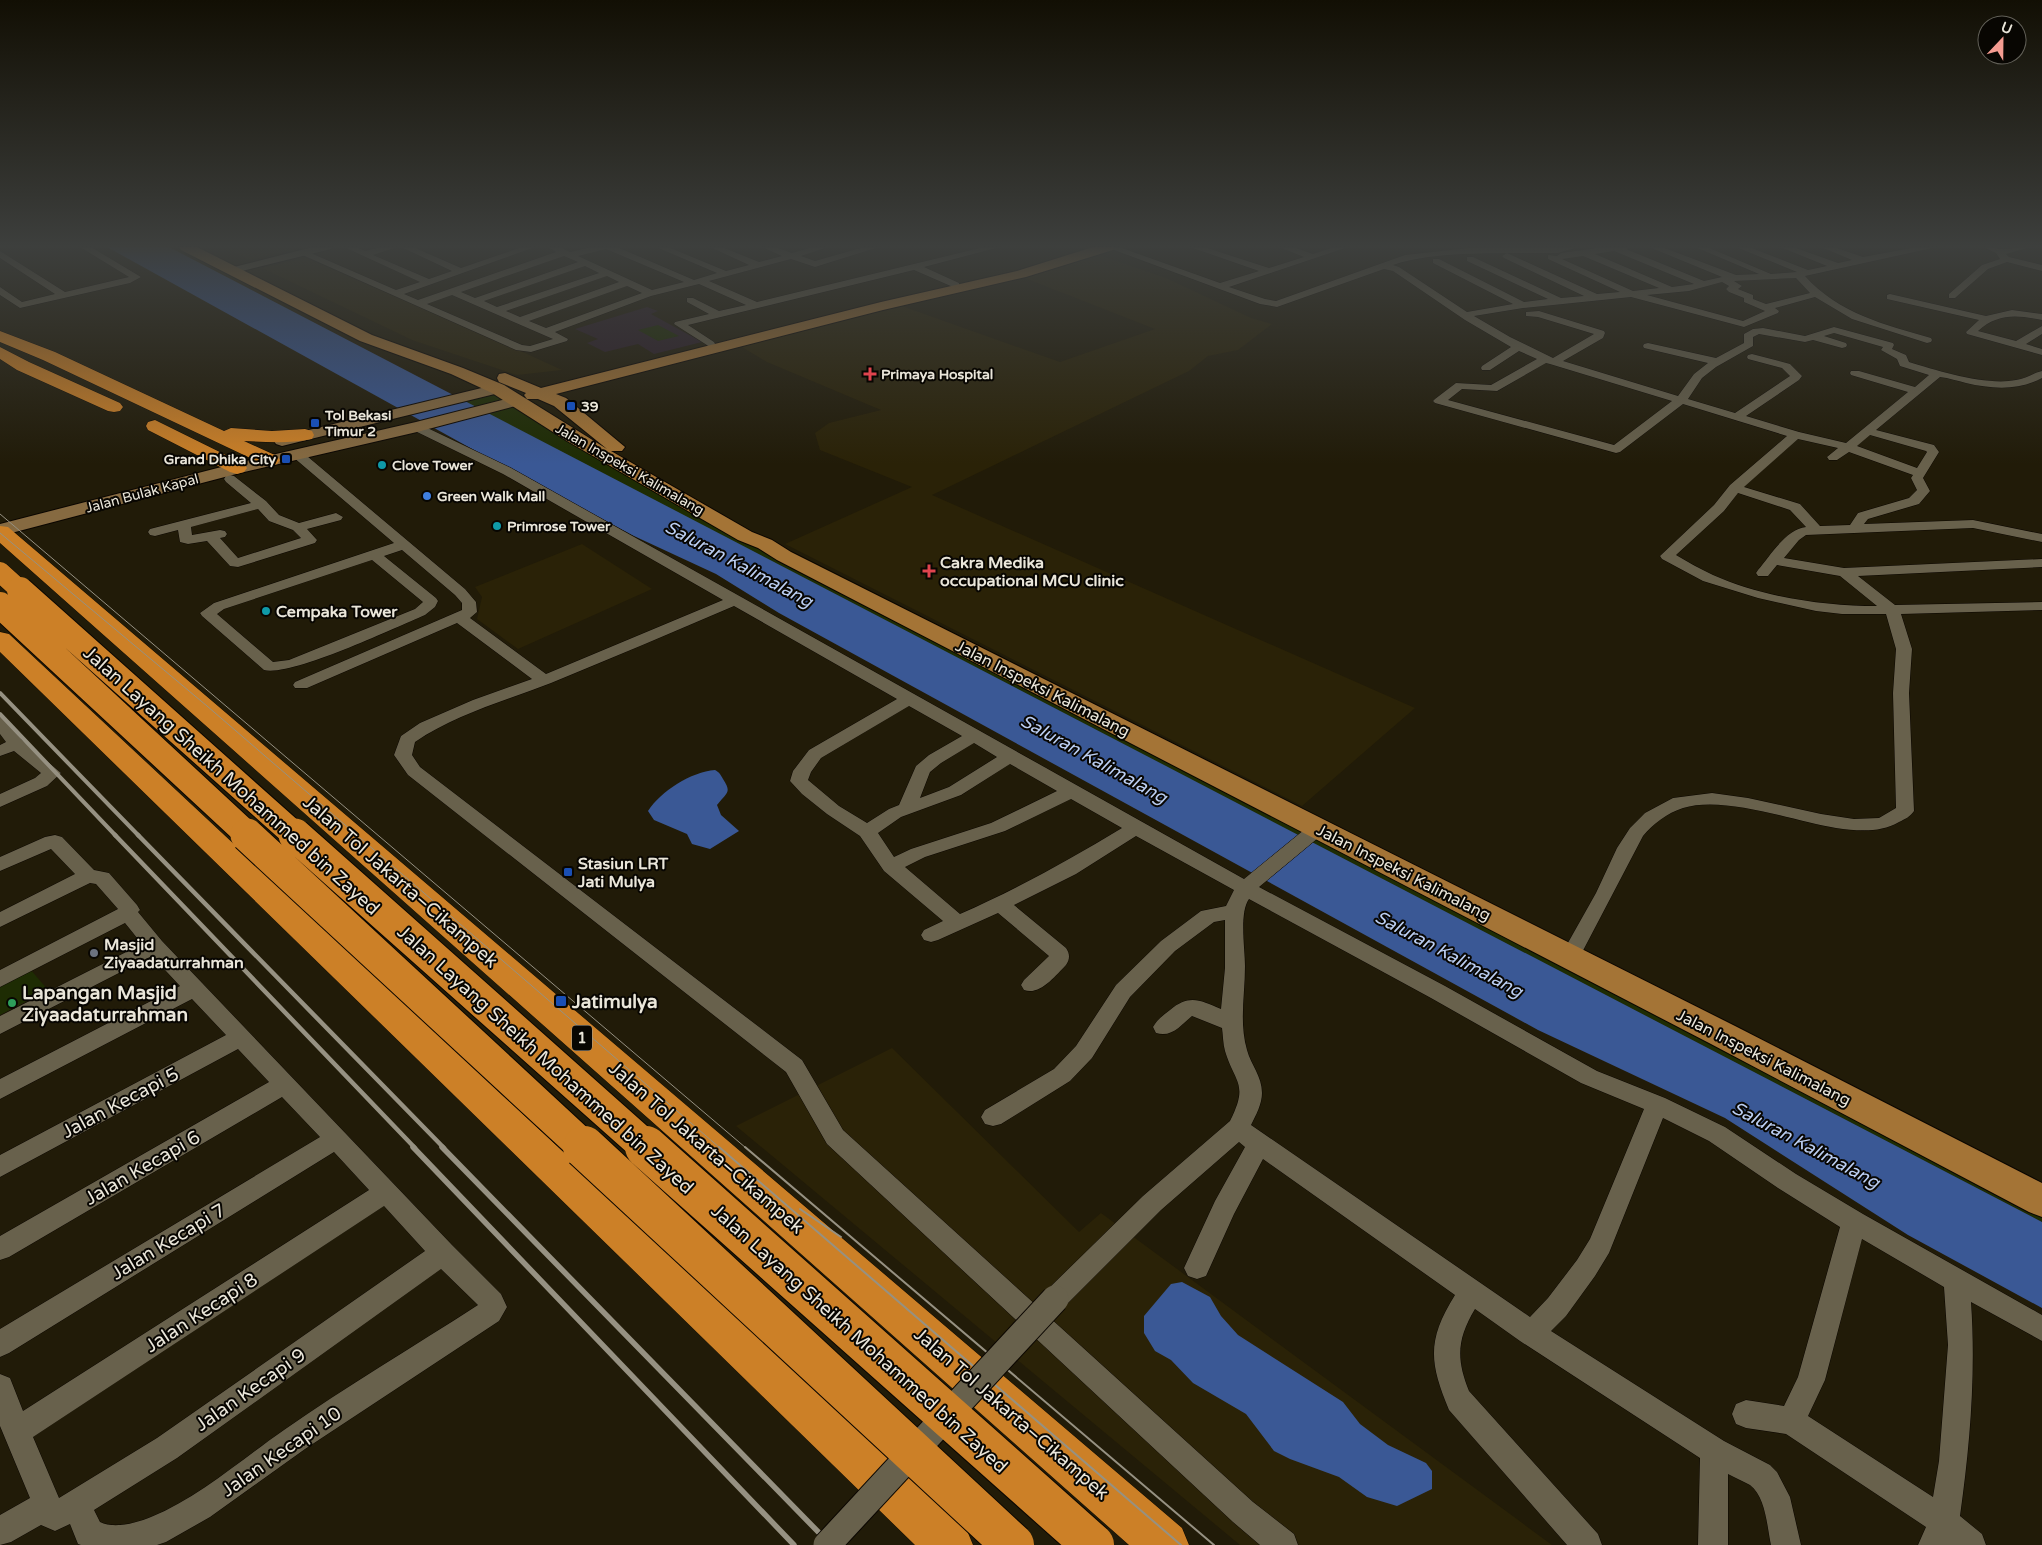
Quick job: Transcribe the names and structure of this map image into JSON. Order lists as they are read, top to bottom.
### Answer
{
  "streets": {
    "highway": ["Jalan Layang Sheikh Mohammed bin Zayed", "Jalan Tol Jakarta–Cikampek", "1"],
    "main road": ["Jalan Inspeksi Kalimalang", "Jalan Bulak Kapal"],
    "street": [
      "Jalan Kecapi 5",
      "Jalan Kecapi 6",
      "Jalan Kecapi 7",
      "Jalan Kecapi 8",
      "Jalan Kecapi 9",
      "Jalan Kecapi 10"
    ]
  },
  "crossings": [
    ["Jalan Inspeksi Kalimalang", "Jalan Bulak Kapal"],
    ["Jalan Bulak Kapal", "Jalan Tol Jakarta–Cikampek"],
    ["Jalan Kecapi 9", "Jalan Kecapi 10"]
  ],
  "water": ["Saluran Kalimalang"],
  "places": {
    "health": ["Primaya Hospital", "Cakra Medika occupational MCU clinic"],
    "transit": [
      "39",
      "Tol Bekasi Timur 2",
      "Grand Dhika City",
      "Stasiun LRT Jati Mulya",
      "Jatimulya"
    ],
    "other": [
      "Clove Tower",
      "Green Walk Mall",
      "Primrose Tower",
      "Cempaka Tower",
      "Masjid Ziyaadaturrahman",
      "Lapangan Masjid Ziyaadaturrahman"
    ]
  },
  "north": "top"
}
